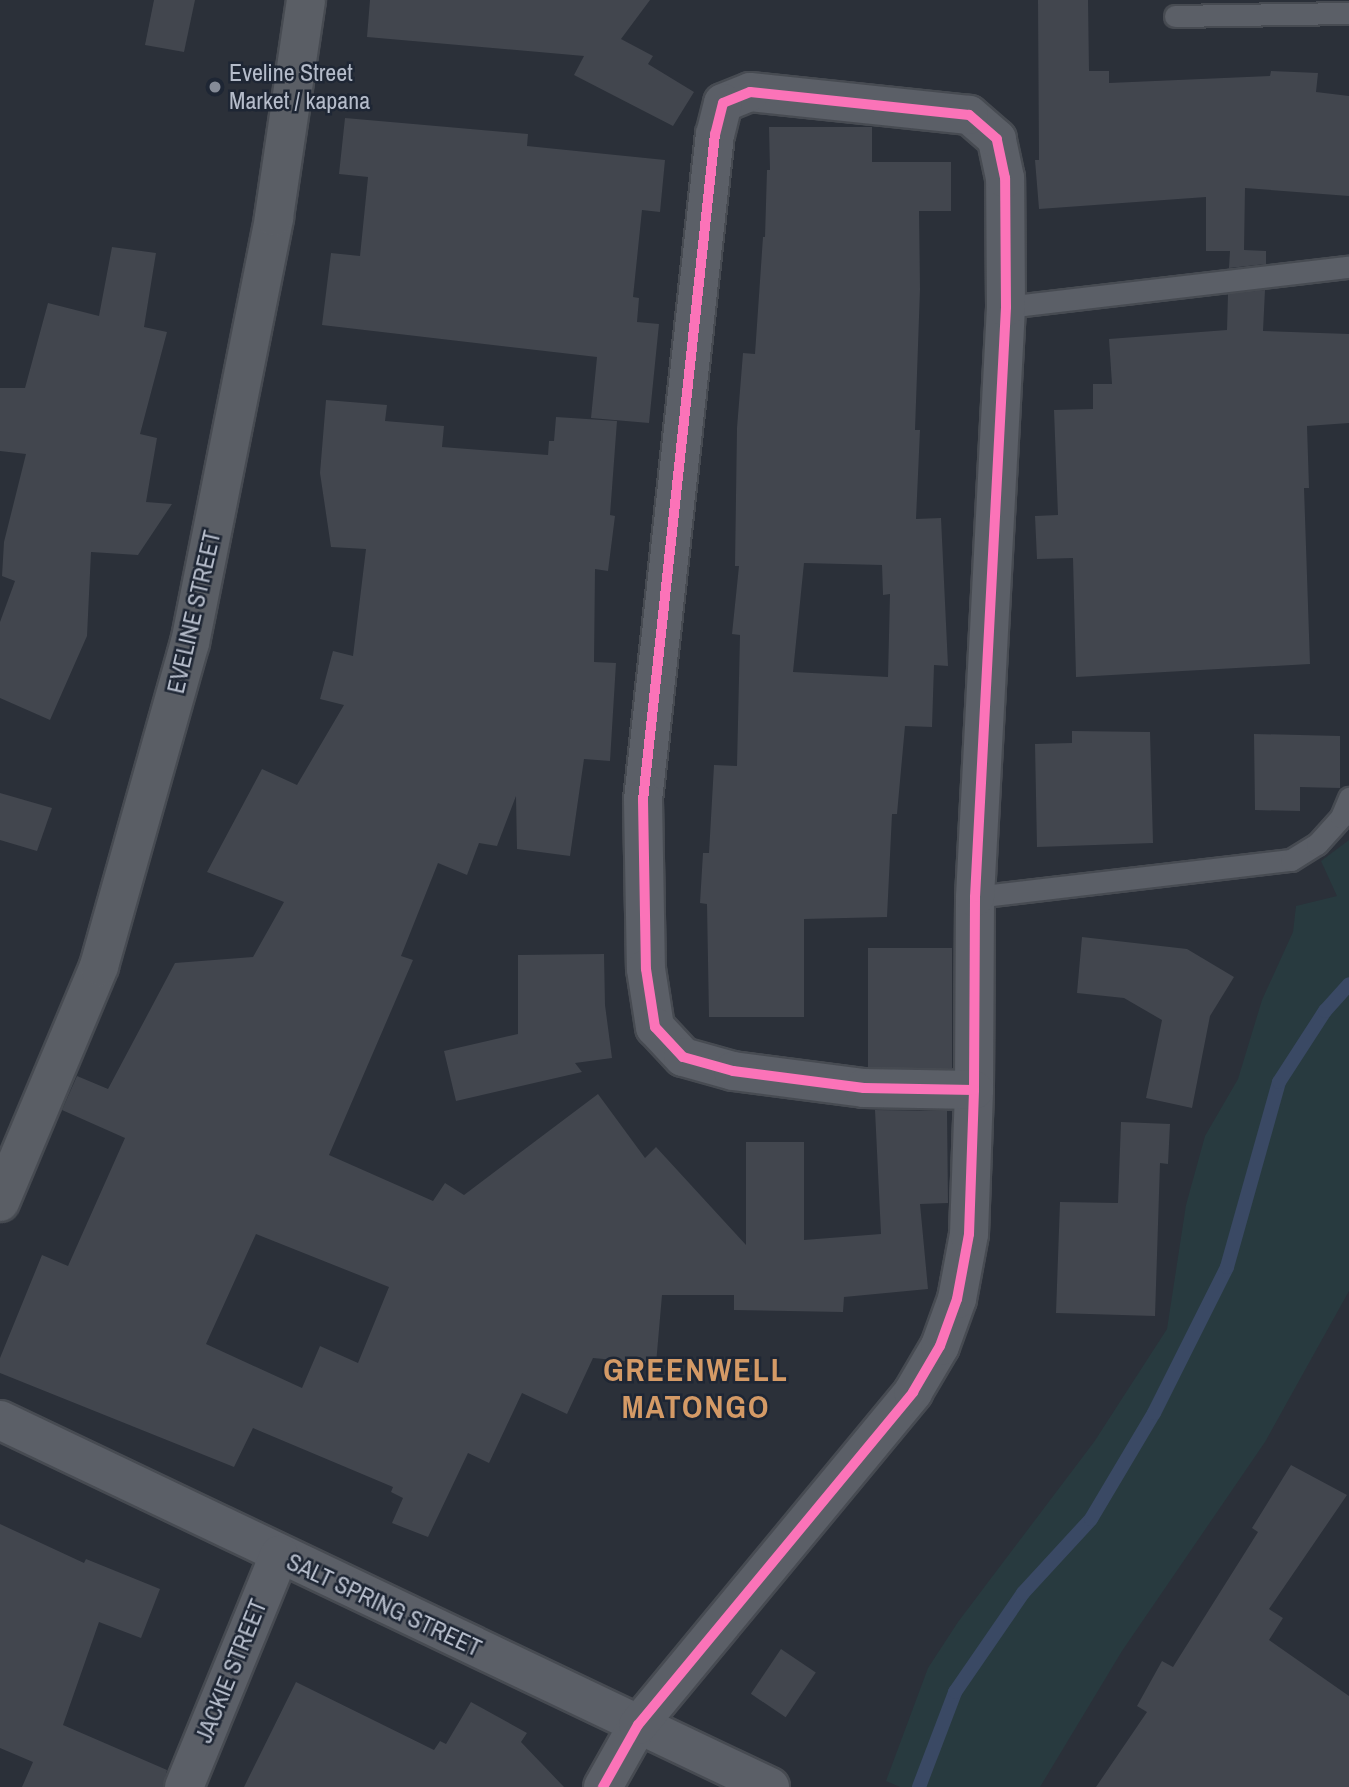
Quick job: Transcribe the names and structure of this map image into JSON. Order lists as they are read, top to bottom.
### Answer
{
  "streets": {
    "street": ["EVELINE STREET", "SALT SPRING STREET", "JACKIE STREET"]
  },
  "crossings": [
    ["SALT SPRING STREET", "JACKIE STREET"]
  ],
  "districts": ["GREENWELL MATONGO"],
  "places": ["Eveline Street Market / kapana"]
}
